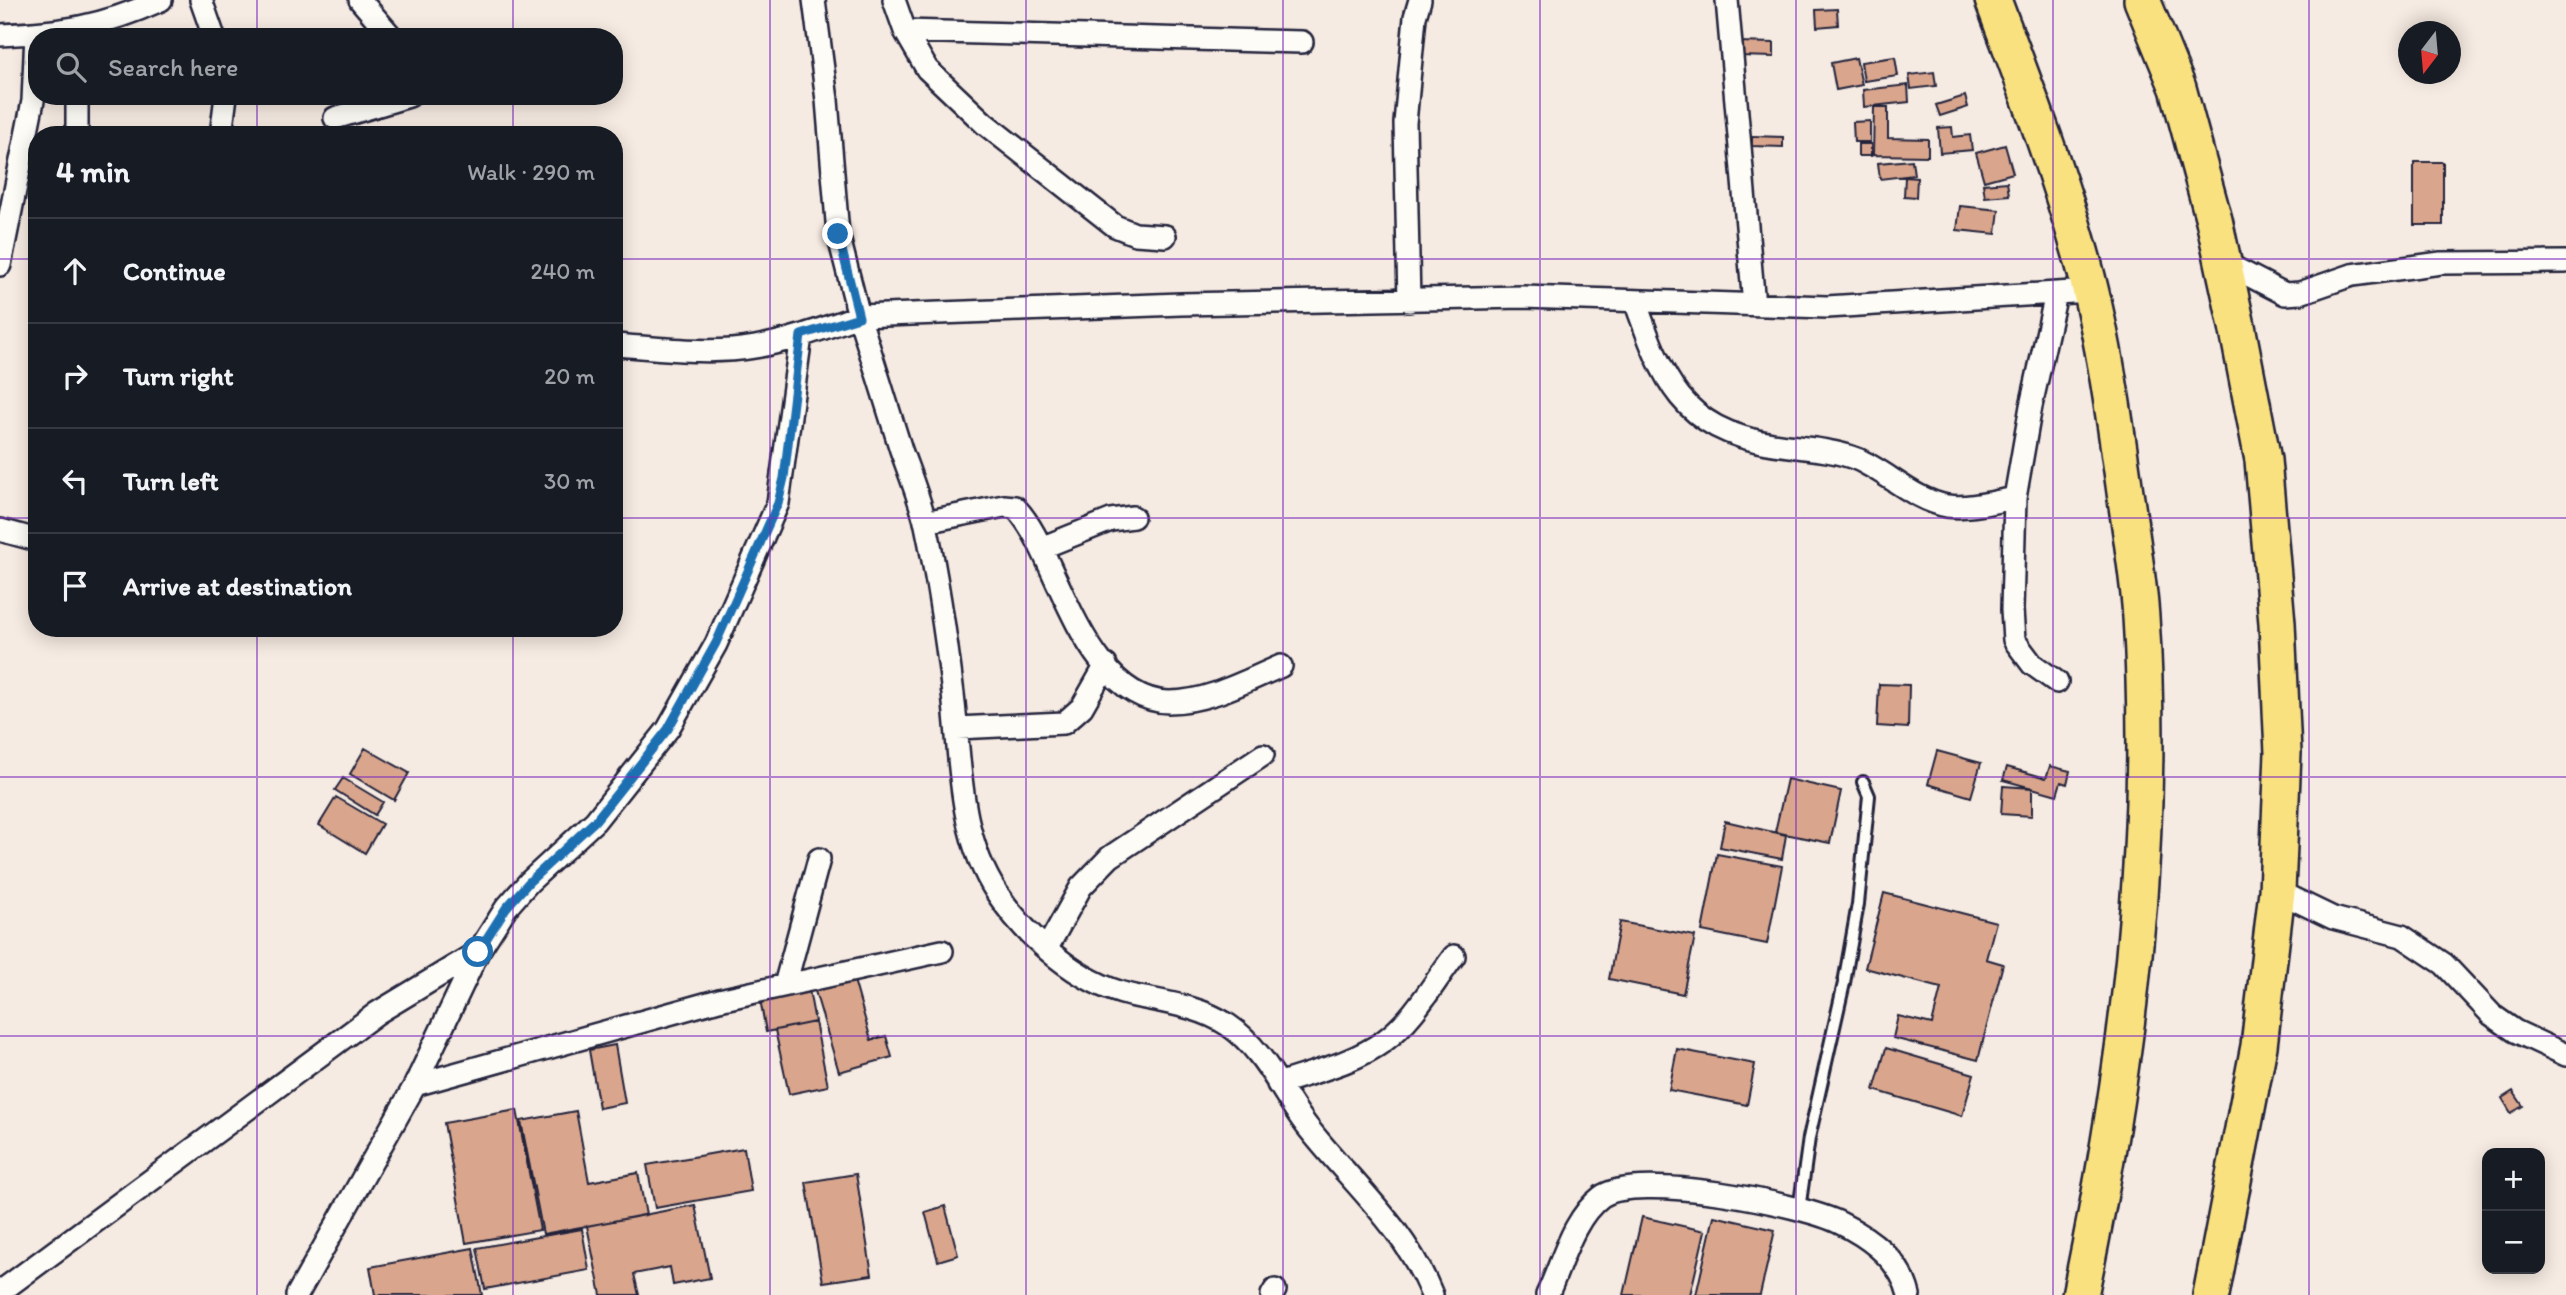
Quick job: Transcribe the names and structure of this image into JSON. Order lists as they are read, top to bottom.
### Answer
{
  "north": "bottom",
  "page": {
    "search": "Search here",
    "heading": ["4 min", "Walk · 290 m"],
    "list": [
      ["Continue", "240 m"],
      ["Turn right", "20 m"],
      ["Turn left", "30 m"],
      "Arrive at destination"
    ],
    "map_buttons": ["+", "−"]
  }
}
